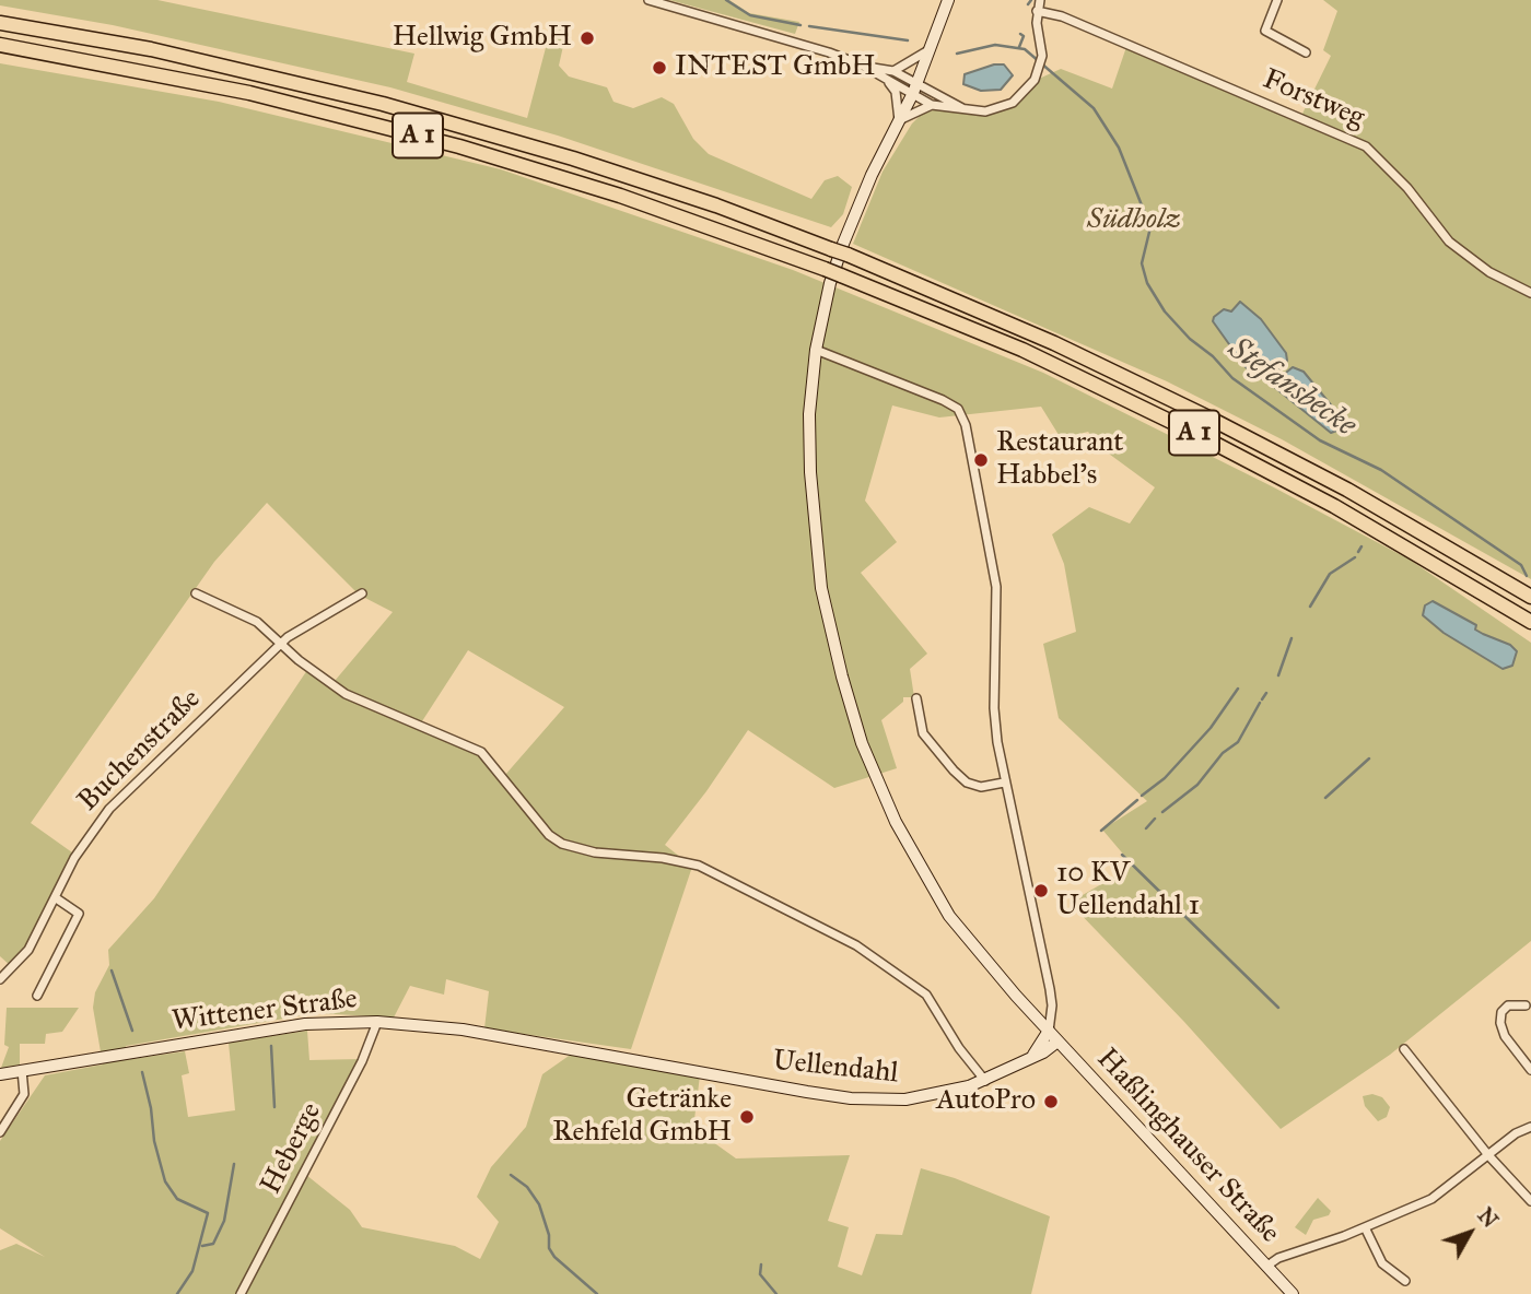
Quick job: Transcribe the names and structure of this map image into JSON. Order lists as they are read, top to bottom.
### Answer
{
  "streets": {
    "highway": ["A 1"],
    "main road": ["Wittener Straße", "Uellendahl", "Haßlinghauser Straße"],
    "street": ["Forstweg", "Buchenstraße", "Heberge"]
  },
  "crossings": [
    ["Wittener Straße", "Uellendahl"],
    ["Wittener Straße", "Heberge"],
    ["Uellendahl", "Haßlinghauser Straße"]
  ],
  "water": ["Stefansbecke"],
  "parks": ["Südholz"],
  "places": [
    "Hellwig GmbH",
    "INTEST GmbH",
    "Restaurant Habbel's",
    "10 KV Uellendahl 1",
    "AutoPro",
    "Getränke Rehfeld GmbH"
  ],
  "north": "top right"
}
